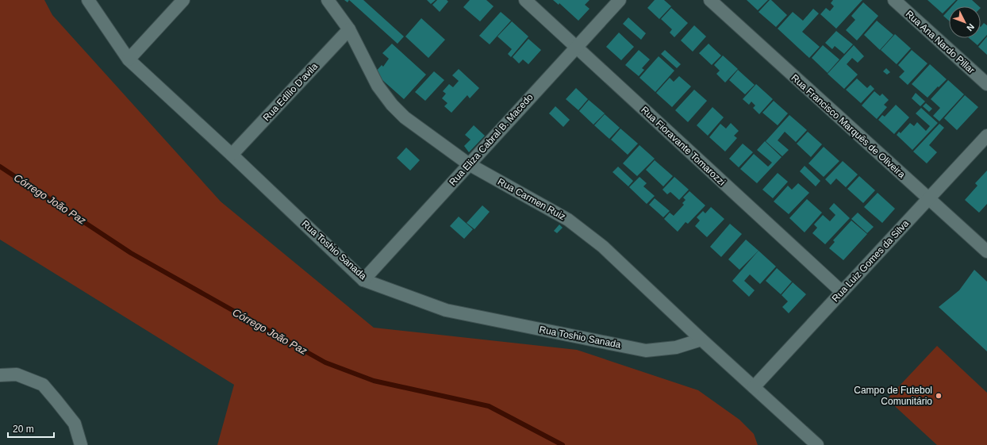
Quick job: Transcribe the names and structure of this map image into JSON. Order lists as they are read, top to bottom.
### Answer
{
  "streets": {
    "street": [
      "Rua Ana Nardo Pillar",
      "Rua Edílio D'avila",
      "Rua Francisco Marquês de Oliveira",
      "Rua Eliza Cabral B. Macedo",
      "Rua Fioravante Tomarozzi",
      "Rua Carmen Ruiz",
      "Rua Toshio Sanada",
      "Rua Luiz Gomes da Silva"
    ]
  },
  "crossings": [
    ["Rua Edílio D'avila", "Rua Carmen Ruiz"],
    ["Rua Edílio D'avila", "Rua Toshio Sanada"],
    ["Rua Francisco Marquês de Oliveira", "Rua Luiz Gomes da Silva"],
    ["Rua Eliza Cabral B. Macedo", "Rua Fioravante Tomarozzi"],
    ["Rua Eliza Cabral B. Macedo", "Rua Carmen Ruiz"],
    ["Rua Eliza Cabral B. Macedo", "Rua Toshio Sanada"],
    ["Rua Fioravante Tomarozzi", "Rua Luiz Gomes da Silva"],
    ["Rua Carmen Ruiz", "Rua Toshio Sanada"],
    ["Rua Carmen Ruiz", "Rua Luiz Gomes da Silva"]
  ],
  "water": ["Córrego João Paz"],
  "places": ["Campo de Futebol Comunitário"],
  "scale_bar": "20 m",
  "north": "bottom right"
}
